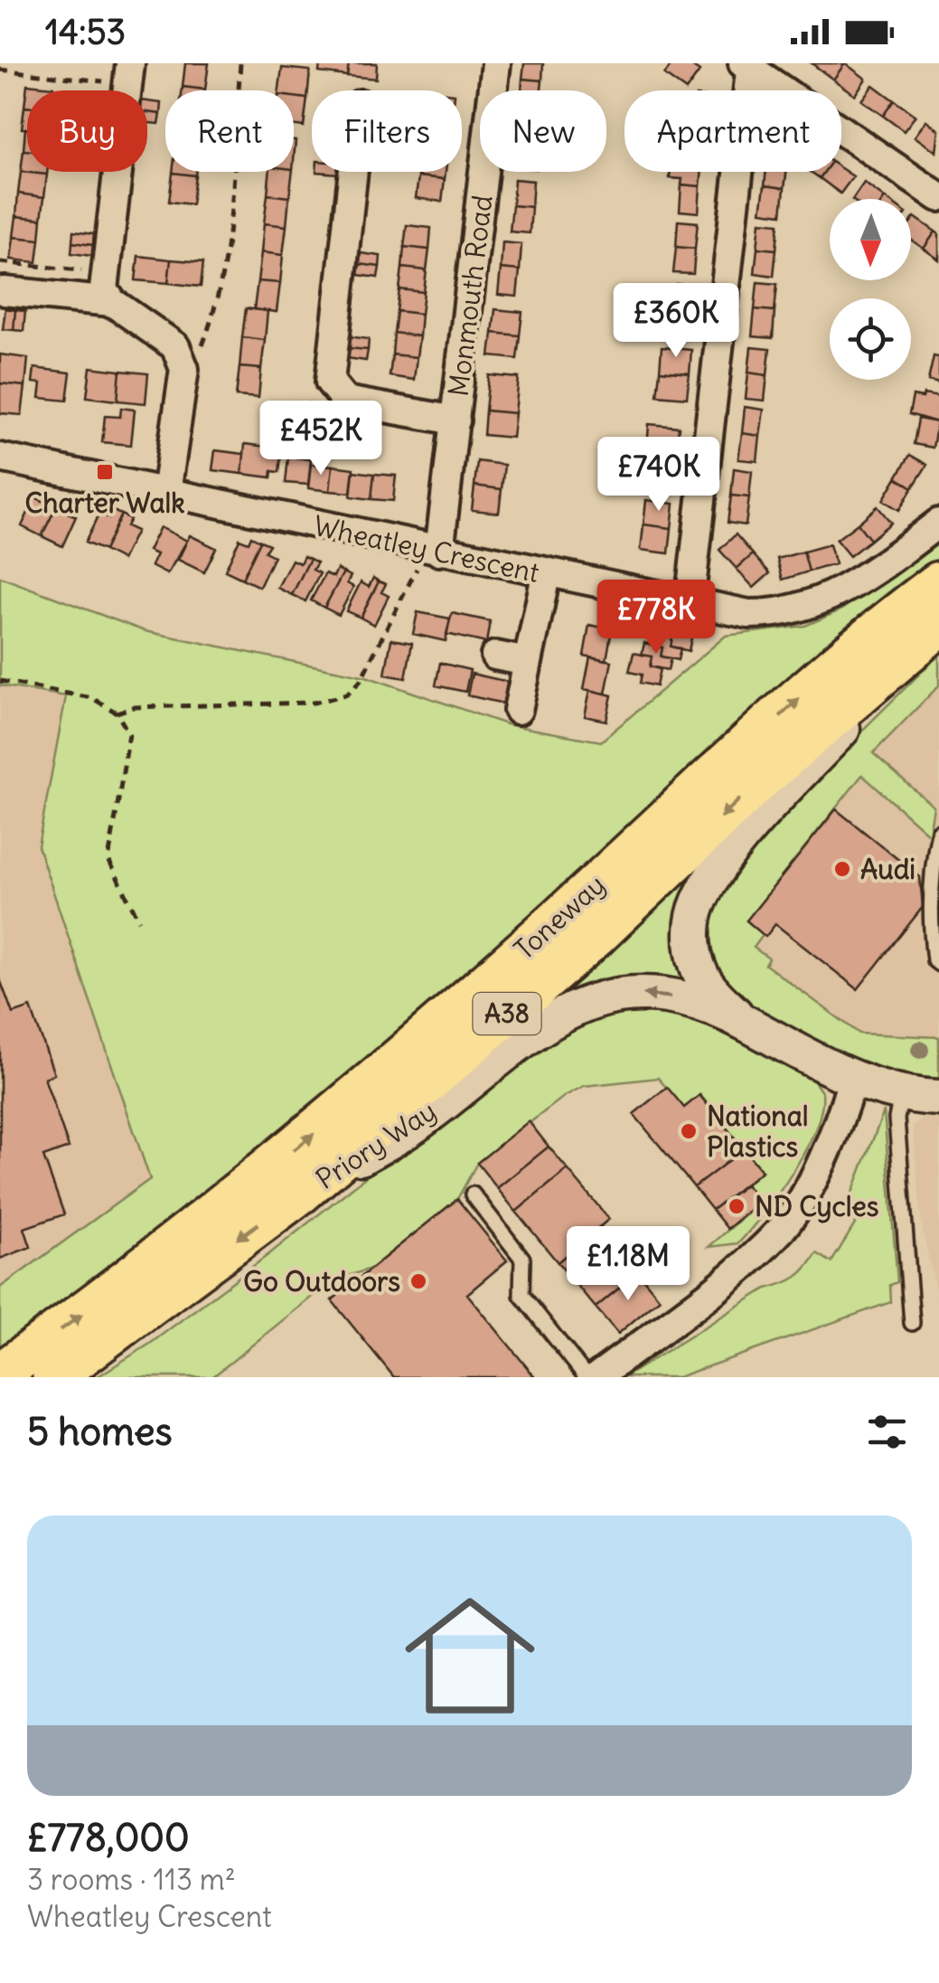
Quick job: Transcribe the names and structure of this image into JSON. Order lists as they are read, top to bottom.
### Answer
{
  "streets": {
    "main road": ["Toneway", "A38"],
    "street": ["Monmouth Road", "Wheatley Crescent", "Priory Way"]
  },
  "crossings": [
    ["Monmouth Road", "Wheatley Crescent"],
    ["Toneway", "Priory Way"]
  ],
  "one_way": ["Priory Way"],
  "places": {
    "transit": ["Charter Walk"],
    "other": [
      "Audi",
      "National Plastics",
      "ND Cycles",
      "Go Outdoors"
    ]
  },
  "north": "bottom",
  "page": {
    "status": "14:53",
    "chip": [
      "Buy",
      "Rent",
      "Filters",
      "New",
      "Apartment"
    ],
    "price": [
      "£360K",
      "£452K",
      "£740K",
      "£778K",
      "£1.18M"
    ],
    "heading": "5 homes",
    "list": [
      {
        "name": "£778,000",
        "note": "3 rooms · 113 m² · Wheatley Crescent"
      }
    ]
  }
}
